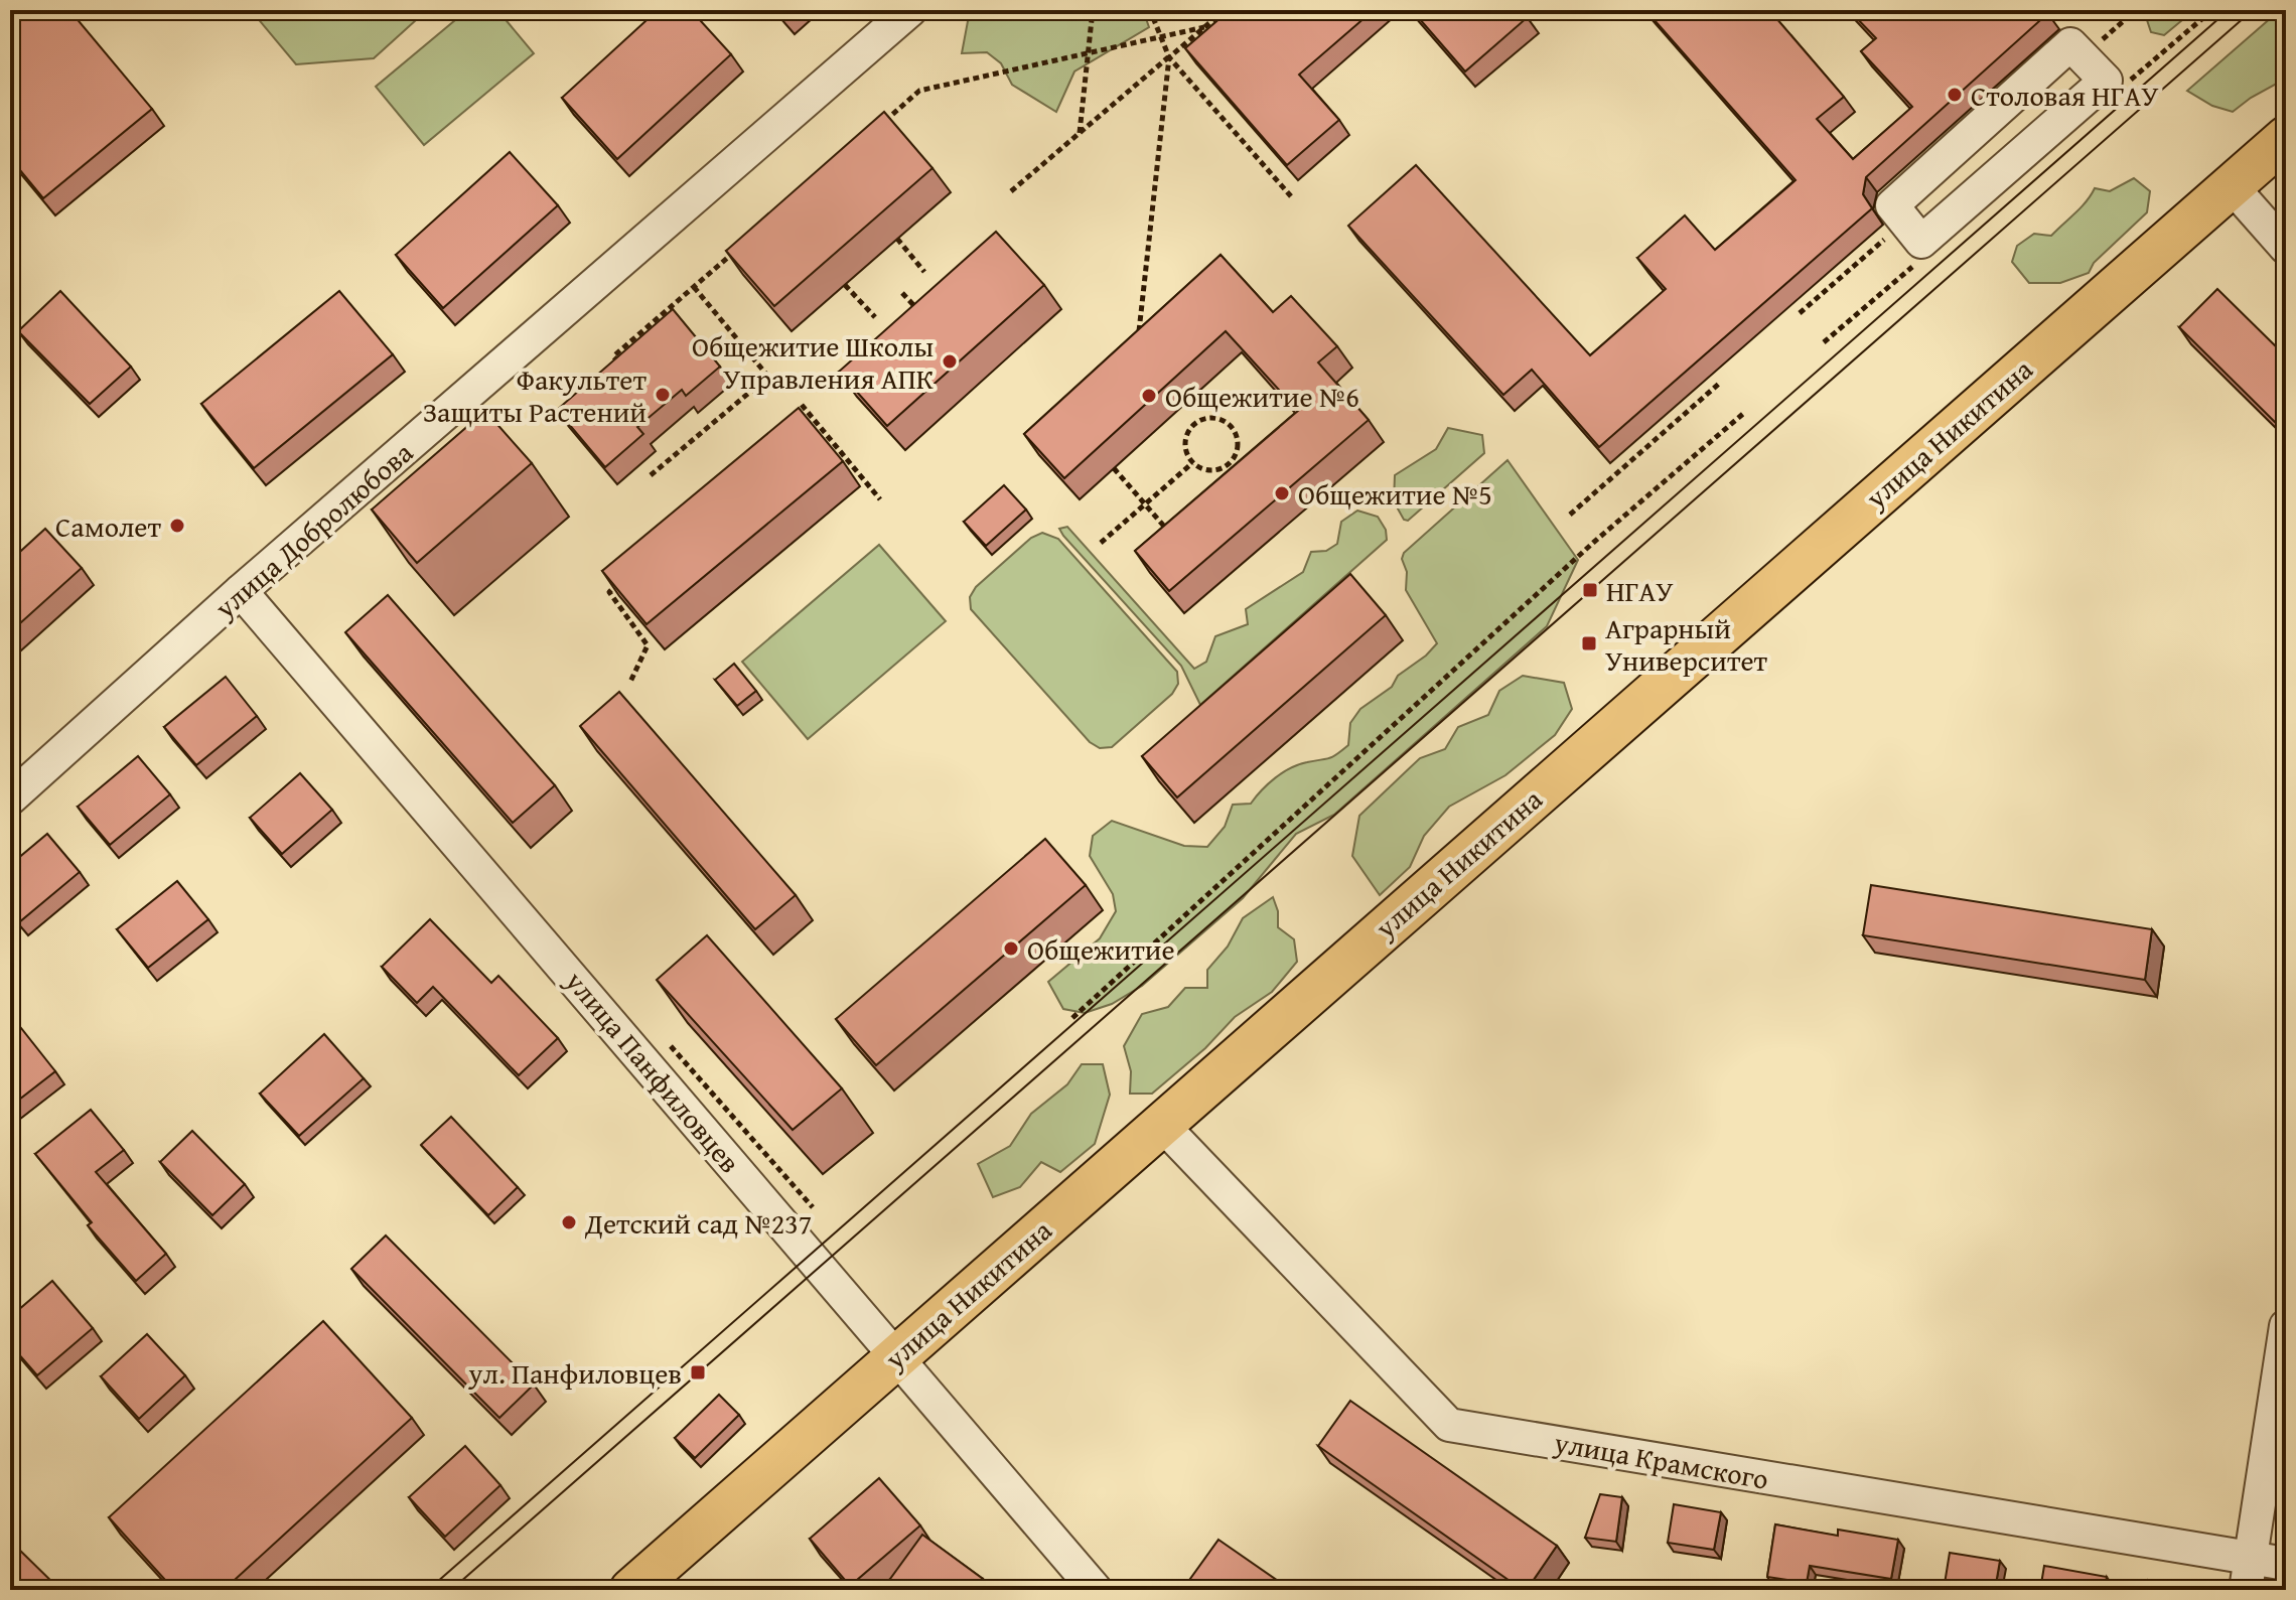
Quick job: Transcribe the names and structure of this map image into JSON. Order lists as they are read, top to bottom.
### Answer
{
  "streets": {
    "main road": ["улица Никитина"],
    "street": ["улица Добролюбова", "улица Панфиловцев", "улица Крамского"]
  },
  "crossings": [
    ["улица Никитина", "улица Панфиловцев"],
    ["улица Никитина", "улица Крамского"],
    ["улица Добролюбова", "улица Панфиловцев"]
  ],
  "places": {
    "other": [
      "Столовая НГАУ",
      "Общежитие Школы Управления АПК",
      "Факультет Защиты Растений",
      "Общежитие №6",
      "Общежитие №5",
      "Самолет",
      "Общежитие",
      "Детский сад №237"
    ],
    "transit": ["НГАУ", "Аграрный Университет", "ул. Панфиловцев"]
  }
}
